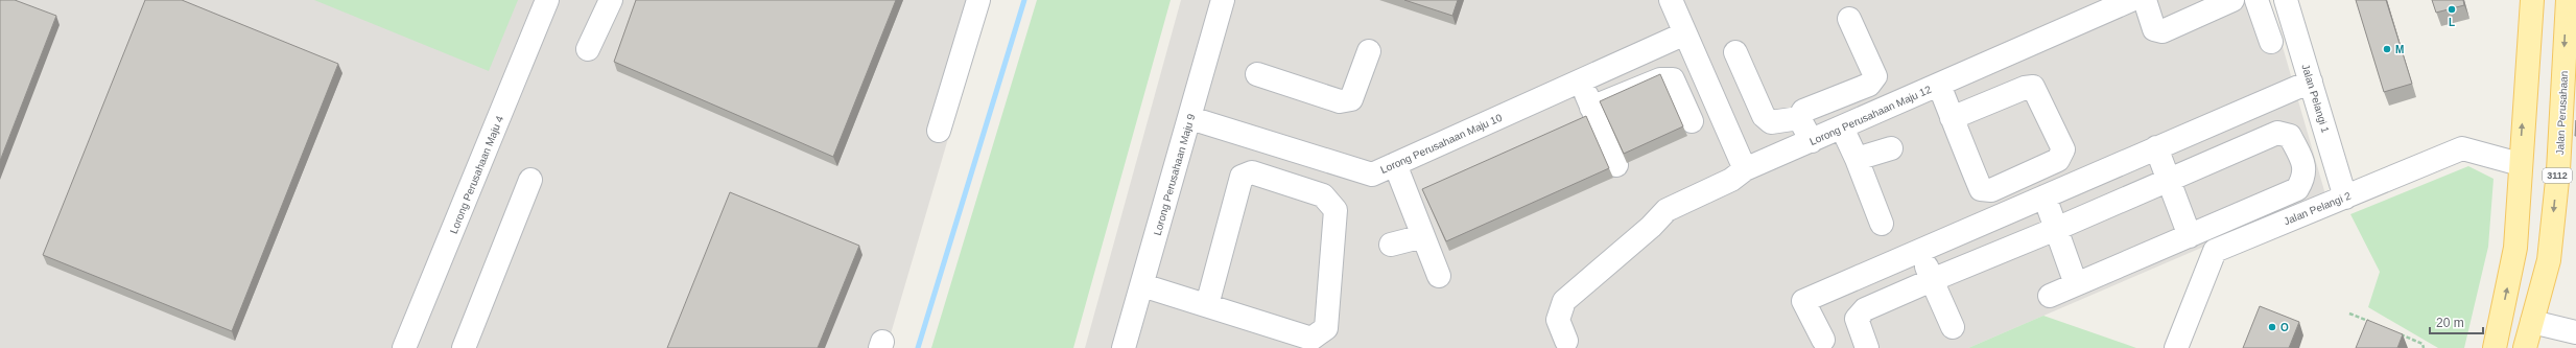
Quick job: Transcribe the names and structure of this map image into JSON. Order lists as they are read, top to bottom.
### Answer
{
  "streets": {
    "main road": ["Jalan Perusahaan", "3112"],
    "street": [
      "Jalan Pelangi 1",
      "Lorong Perusahaan Maju 12",
      "Lorong Perusahaan Maju 10",
      "Lorong Perusahaan Maju 4",
      "Lorong Perusahaan Maju 9",
      "Jalan Pelangi 2"
    ]
  },
  "crossings": [
    ["Jalan Pelangi 1", "Jalan Pelangi 2"],
    ["Lorong Perusahaan Maju 10", "Lorong Perusahaan Maju 9"]
  ],
  "places": ["L", "M", "O"],
  "scale_bar": "20 m"
}
